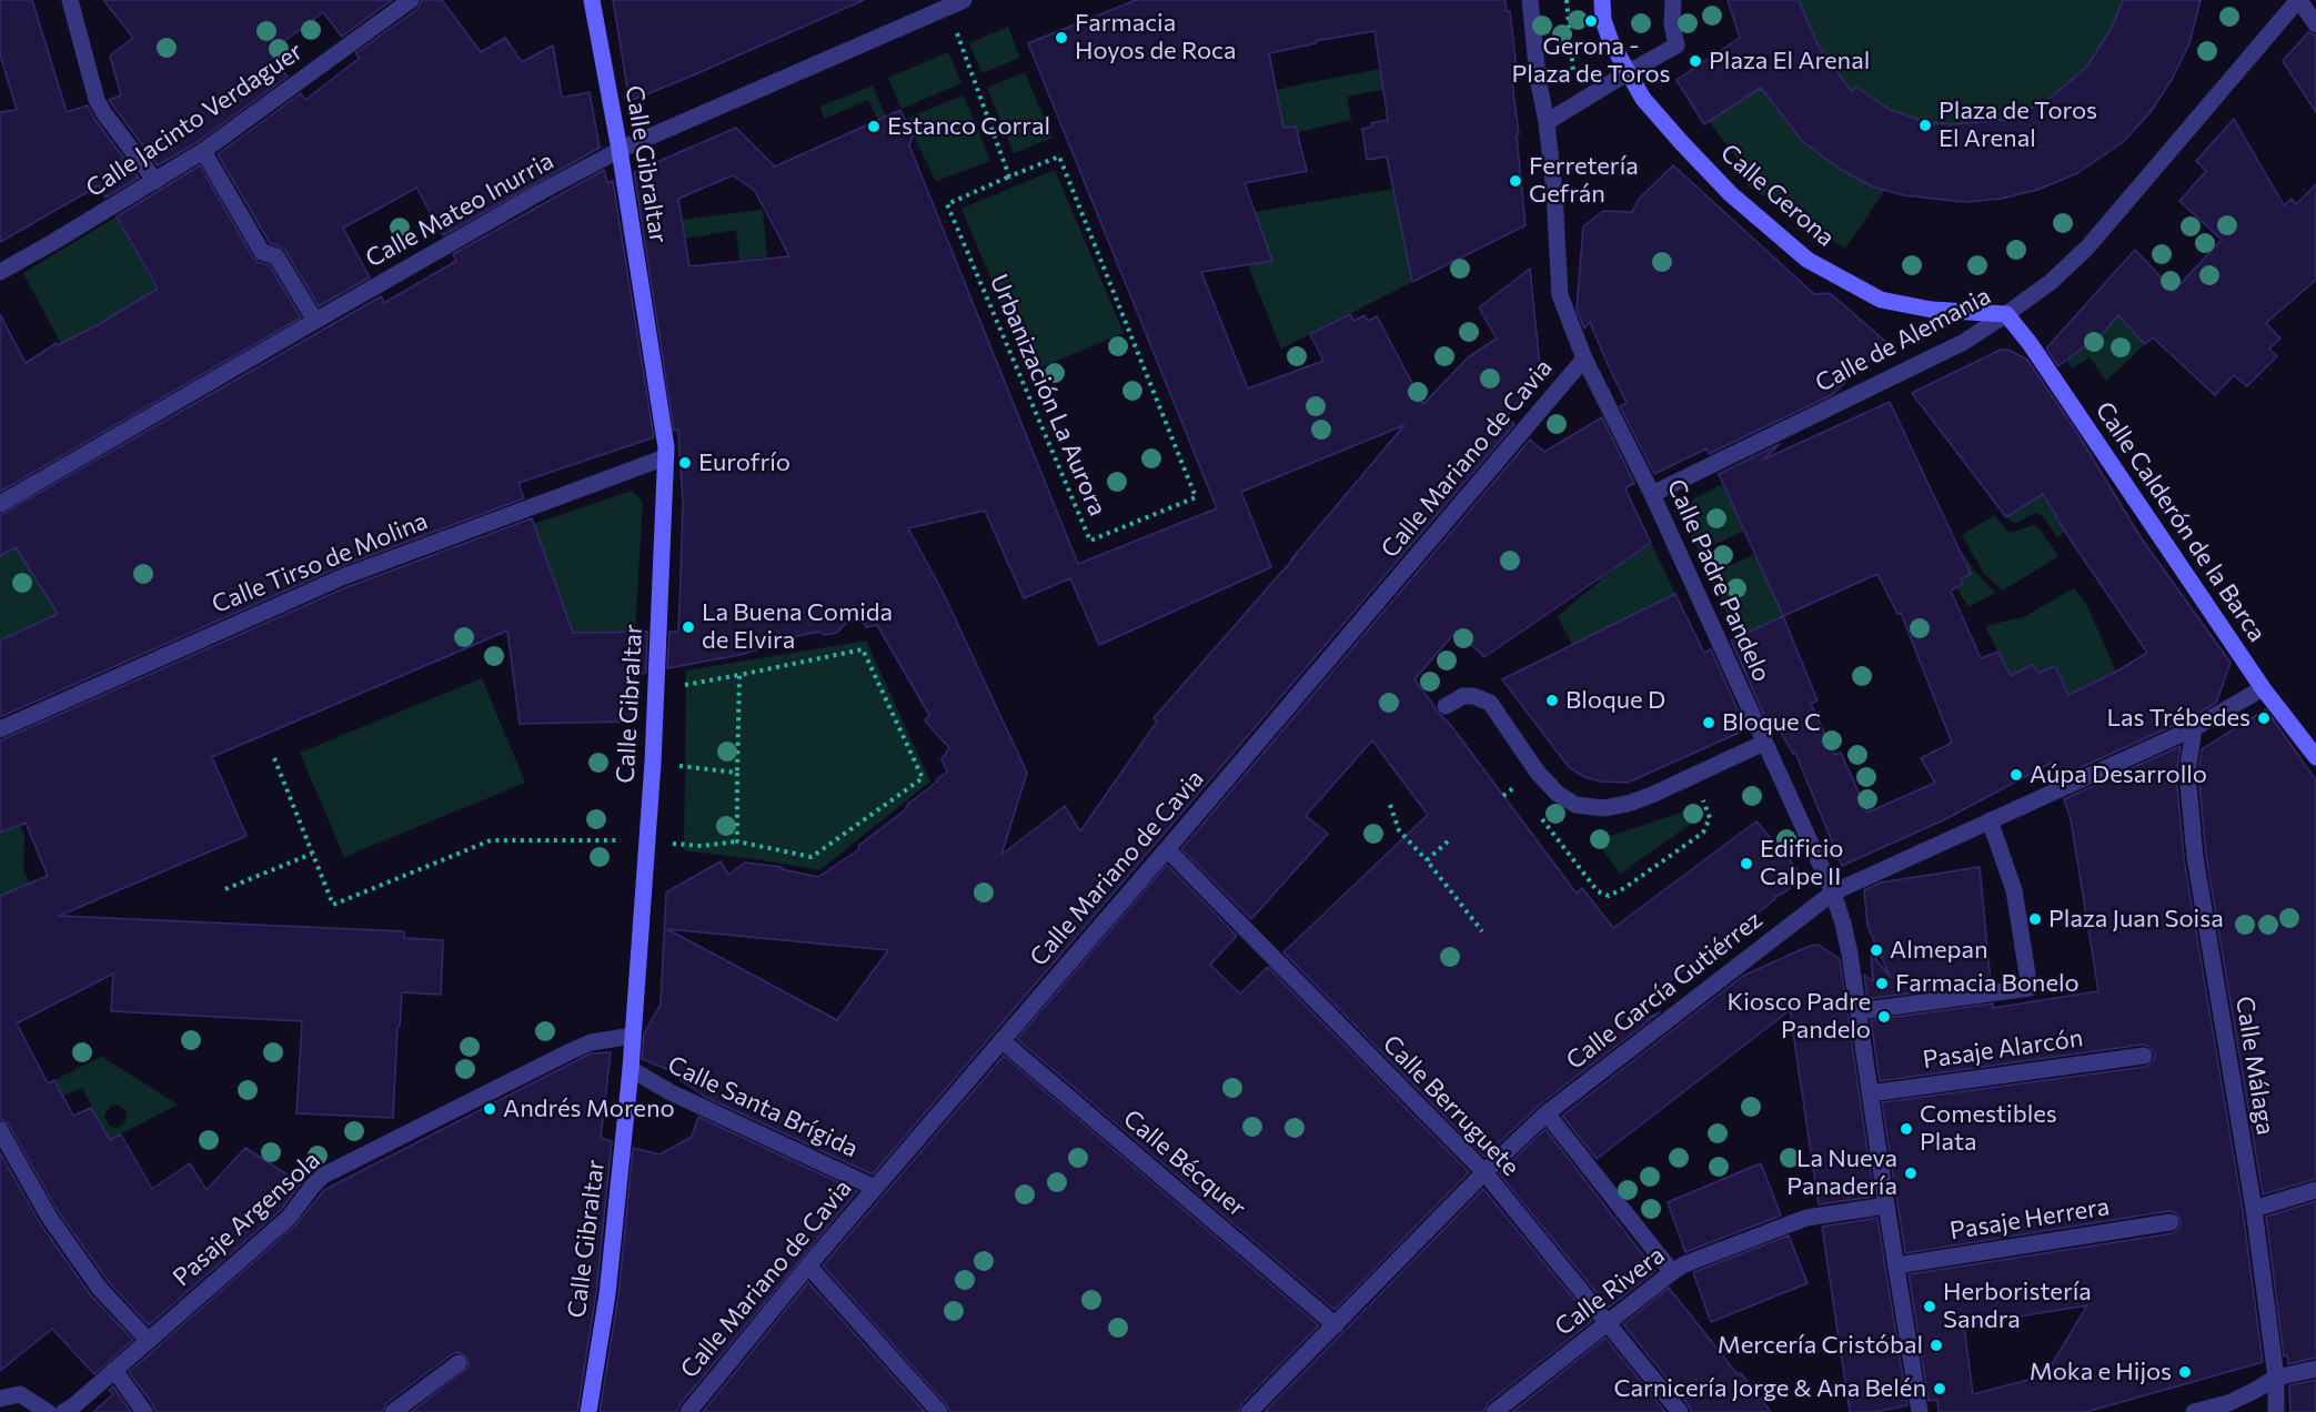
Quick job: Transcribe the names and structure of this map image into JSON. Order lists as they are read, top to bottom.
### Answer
{
  "streets": {
    "main road": ["Calle Gibraltar", "Calle Gerona", "Calle Calderón de la Barca"],
    "street": [
      "Calle Jacinto Verdaguer",
      "Calle Mateo Inurria",
      "Calle de Alemania",
      "Calle Mariano de Cavia",
      "Calle Tirso de Molina",
      "Calle Padre Pandelo",
      "Calle García Gutiérrez",
      "Pasaje Alarcón",
      "Calle Málaga",
      "Calle Berruguete",
      "Calle Santa Brígida",
      "Calle Bécquer",
      "Pasaje Argensola",
      "Pasaje Herrera",
      "Calle Rivera"
    ],
    "path": ["Urbanización La Aurora"]
  },
  "crossings": [
    ["Calle Gibraltar", "Calle Mateo Inurria"],
    ["Calle Gibraltar", "Calle Tirso de Molina"],
    ["Calle Gibraltar", "Calle Santa Brígida"],
    ["Calle Gibraltar", "Pasaje Argensola"],
    ["Calle Gerona", "Calle de Alemania"],
    ["Calle Gerona", "Calle Calderón de la Barca"],
    ["Calle de Alemania", "Calle Calderón de la Barca"],
    ["Calle de Alemania", "Calle Padre Pandelo"],
    ["Calle Mariano de Cavia", "Calle Padre Pandelo"],
    ["Calle Mariano de Cavia", "Calle Berruguete"],
    ["Calle Mariano de Cavia", "Calle Santa Brígida"],
    ["Calle Mariano de Cavia", "Calle Bécquer"],
    ["Calle Calderón de la Barca", "Calle García Gutiérrez"],
    ["Calle Padre Pandelo", "Calle García Gutiérrez"],
    ["Calle Padre Pandelo", "Pasaje Alarcón"],
    ["Calle Padre Pandelo", "Pasaje Herrera"],
    ["Calle Padre Pandelo", "Calle Rivera"],
    ["Calle García Gutiérrez", "Calle Málaga"],
    ["Calle García Gutiérrez", "Calle Berruguete"],
    ["Calle García Gutiérrez", "Calle Bécquer"],
    ["Calle Berruguete", "Calle Rivera"]
  ],
  "places": [
    "Gerona - Plaza de Toros",
    "Farmacia Hoyos de Roca",
    "Plaza El Arenal",
    "Plaza de Toros El Arenal",
    "Estanco Corral",
    "Ferretería Gefrán",
    "Eurofrío",
    "La Buena Comida de Elvira",
    "Bloque D",
    "Las Trébedes",
    "Bloque C",
    "Aúpa Desarrollo",
    "Edificio Calpe II",
    "Plaza Juan Soisa",
    "Almepan",
    "Farmacia Bonelo",
    "Kiosco Padre Pandelo",
    "Andrés Moreno",
    "Comestibles Plata",
    "La Nueva Panadería",
    "Herboristería Sandra",
    "Mercería Cristóbal",
    "Moka e Hijos",
    "Carnicería Jorge & Ana Belén"
  ]
}
